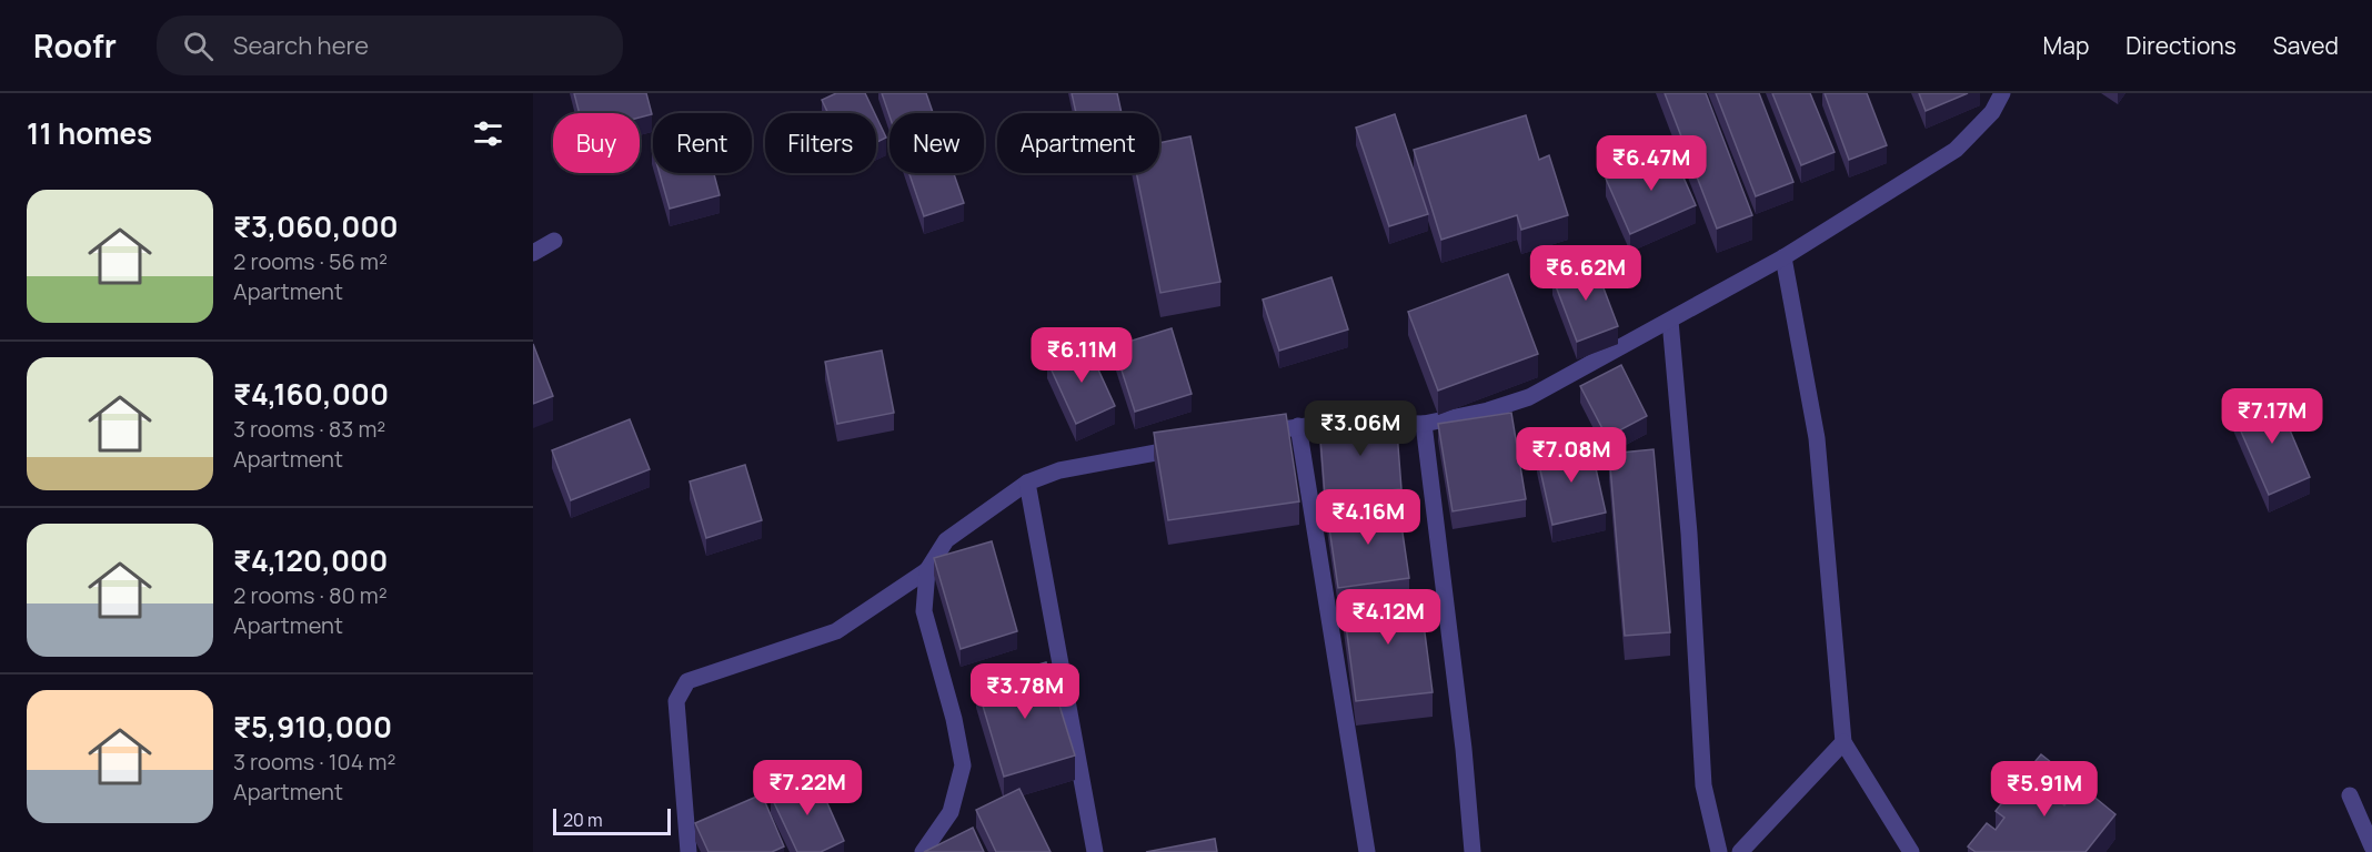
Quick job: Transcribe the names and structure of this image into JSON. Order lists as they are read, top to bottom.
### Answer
{
  "scale_bar": "20 m",
  "page": {
    "header": "Roofr",
    "search": "Search here",
    "nav": ["Map", "Directions", "Saved"],
    "heading": "11 homes",
    "chip": [
      "Buy",
      "Rent",
      "Filters",
      "New",
      "Apartment"
    ],
    "price": [
      "₹6.47M",
      "₹6.62M",
      "₹6.11M",
      "₹7.17M",
      "₹3.06M",
      "₹7.08M",
      "₹4.16M",
      "₹4.12M",
      "₹3.78M",
      "₹7.22M",
      "₹5.91M"
    ],
    "list": [
      {
        "name": "₹3,060,000",
        "note": "2 rooms · 56 m² · Apartment"
      },
      {
        "name": "₹4,160,000",
        "note": "3 rooms · 83 m² · Apartment"
      },
      {
        "name": "₹4,120,000",
        "note": "2 rooms · 80 m² · Apartment"
      },
      {
        "name": "₹5,910,000",
        "note": "3 rooms · 104 m² · Apartment"
      }
    ],
    "scale": "20 m"
  }
}
